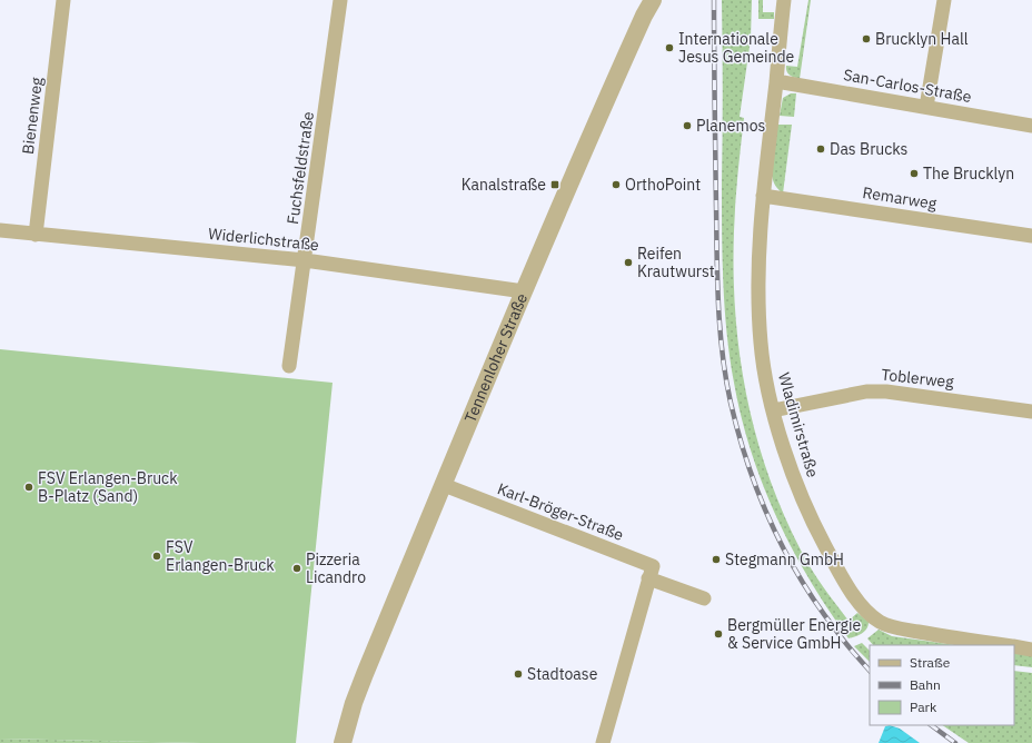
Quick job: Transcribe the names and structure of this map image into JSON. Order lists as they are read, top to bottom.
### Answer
{
  "streets": {
    "street": [
      "San-Carlos-Straße",
      "Bienenweg",
      "Fuchsfeldstraße",
      "Remarweg",
      "Widerlichstraße",
      "Tennenloher Straße",
      "Toblerweg",
      "Wladimirstraße",
      "Karl-Bröger-Straße"
    ]
  },
  "crossings": [
    ["San-Carlos-Straße", "Wladimirstraße"],
    ["Bienenweg", "Widerlichstraße"],
    ["Fuchsfeldstraße", "Widerlichstraße"],
    ["Remarweg", "Wladimirstraße"],
    ["Widerlichstraße", "Tennenloher Straße"],
    ["Tennenloher Straße", "Karl-Bröger-Straße"],
    ["Toblerweg", "Wladimirstraße"]
  ],
  "places": {
    "other": [
      "Brucklyn Hall",
      "Internationale Jesus Gemeinde",
      "Planemos",
      "Das Brucks",
      "The Brucklyn",
      "OrthoPoint",
      "Reifen Krautwurst",
      "FSV Erlangen-Bruck B-Platz (Sand)",
      "FSV Erlangen-Bruck",
      "Stegmann GmbH",
      "Pizzeria Licandro",
      "Bergmüller Energie & Service GmbH",
      "Stadtoase"
    ],
    "transit": ["Kanalstraße"]
  },
  "legend": ["Straße", "Bahn", "Park"]
}
